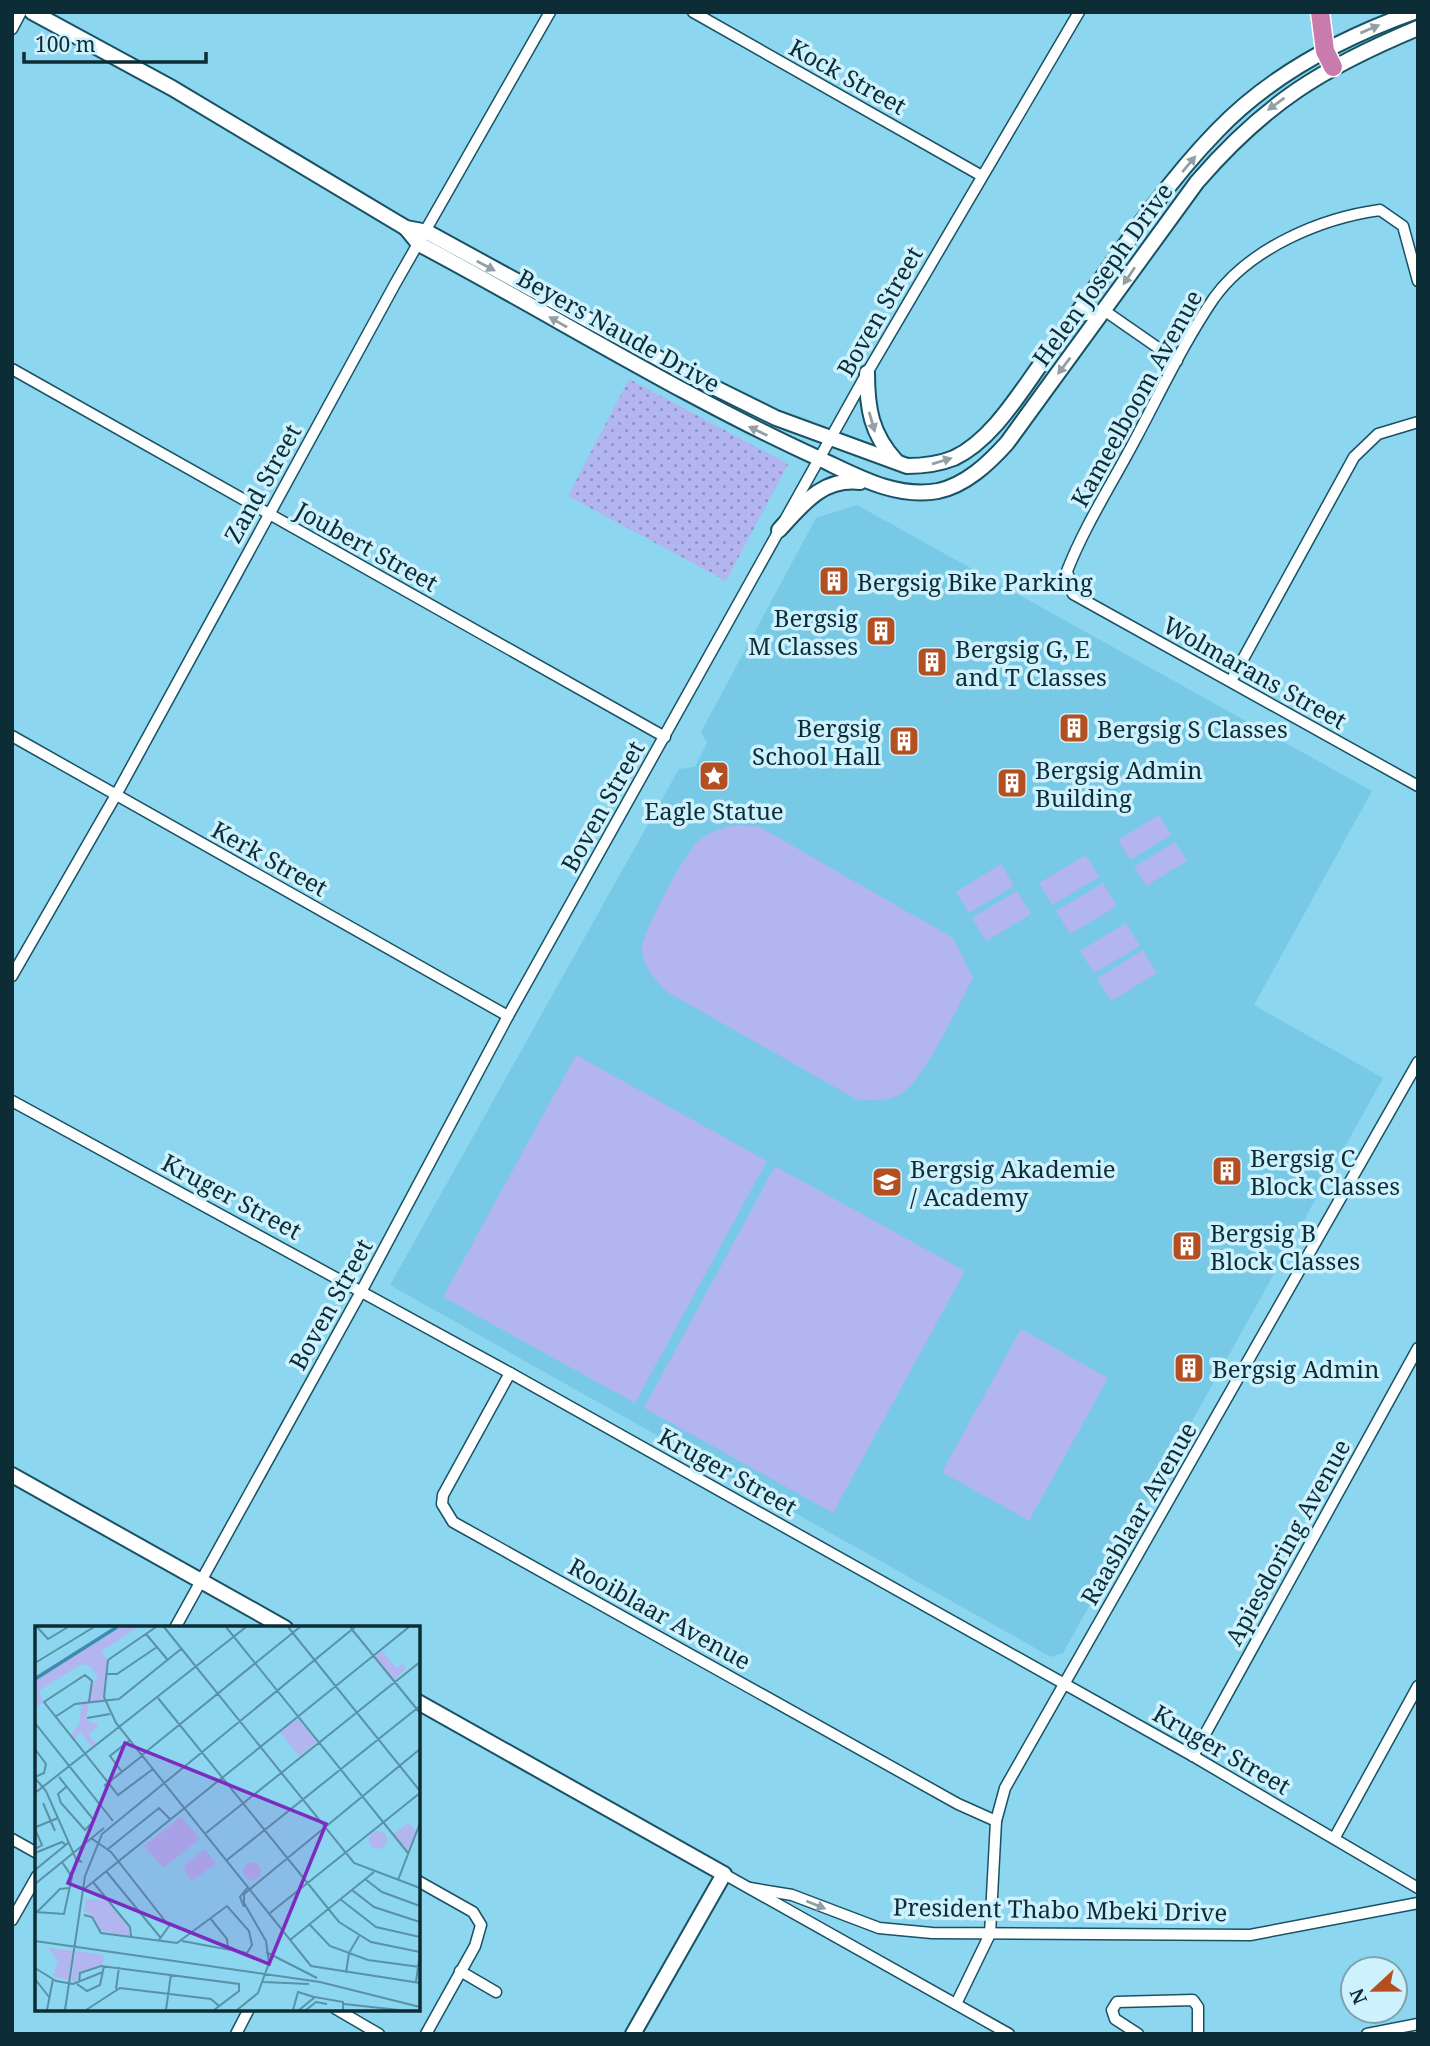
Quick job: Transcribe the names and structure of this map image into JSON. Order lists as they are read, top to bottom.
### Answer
{
  "streets": {
    "street": [
      "Kock Street",
      "Helen Joseph Drive",
      "Boven Street",
      "Beyers Naude Drive",
      "Kameelboom Avenue",
      "Zand Street",
      "Joubert Street",
      "Wolmarans Street",
      "Kerk Street",
      "Kruger Street",
      "Raasblaar Avenue",
      "Apiesdoring Avenue",
      "Rooiblaar Avenue",
      "President Thabo Mbeki Drive"
    ]
  },
  "crossings": [
    ["Kock Street", "Boven Street"],
    ["Helen Joseph Drive", "Boven Street"],
    ["Helen Joseph Drive", "Beyers Naude Drive"],
    ["Boven Street", "Beyers Naude Drive"],
    ["Boven Street", "Joubert Street"],
    ["Boven Street", "Kerk Street"],
    ["Boven Street", "Kruger Street"],
    ["Beyers Naude Drive", "Zand Street"],
    ["Kameelboom Avenue", "Wolmarans Street"],
    ["Zand Street", "Joubert Street"],
    ["Zand Street", "Kerk Street"],
    ["Kruger Street", "Raasblaar Avenue"],
    ["Kruger Street", "Apiesdoring Avenue"],
    ["Kruger Street", "Rooiblaar Avenue"],
    ["Raasblaar Avenue", "Rooiblaar Avenue"],
    ["Raasblaar Avenue", "President Thabo Mbeki Drive"]
  ],
  "places": {
    "building": [
      "Bergsig Bike Parking",
      "Bergsig M Classes",
      "Bergsig G, E and T Classes",
      "Bergsig S Classes",
      "Bergsig School Hall",
      "Bergsig Admin Building",
      "Bergsig C Block Classes",
      "Bergsig B Block Classes",
      "Bergsig Admin"
    ],
    "place": ["Eagle Statue"],
    "school or university": ["Bergsig Akademie / Academy"]
  },
  "scale_bar": "100 m",
  "north": "left"
}
